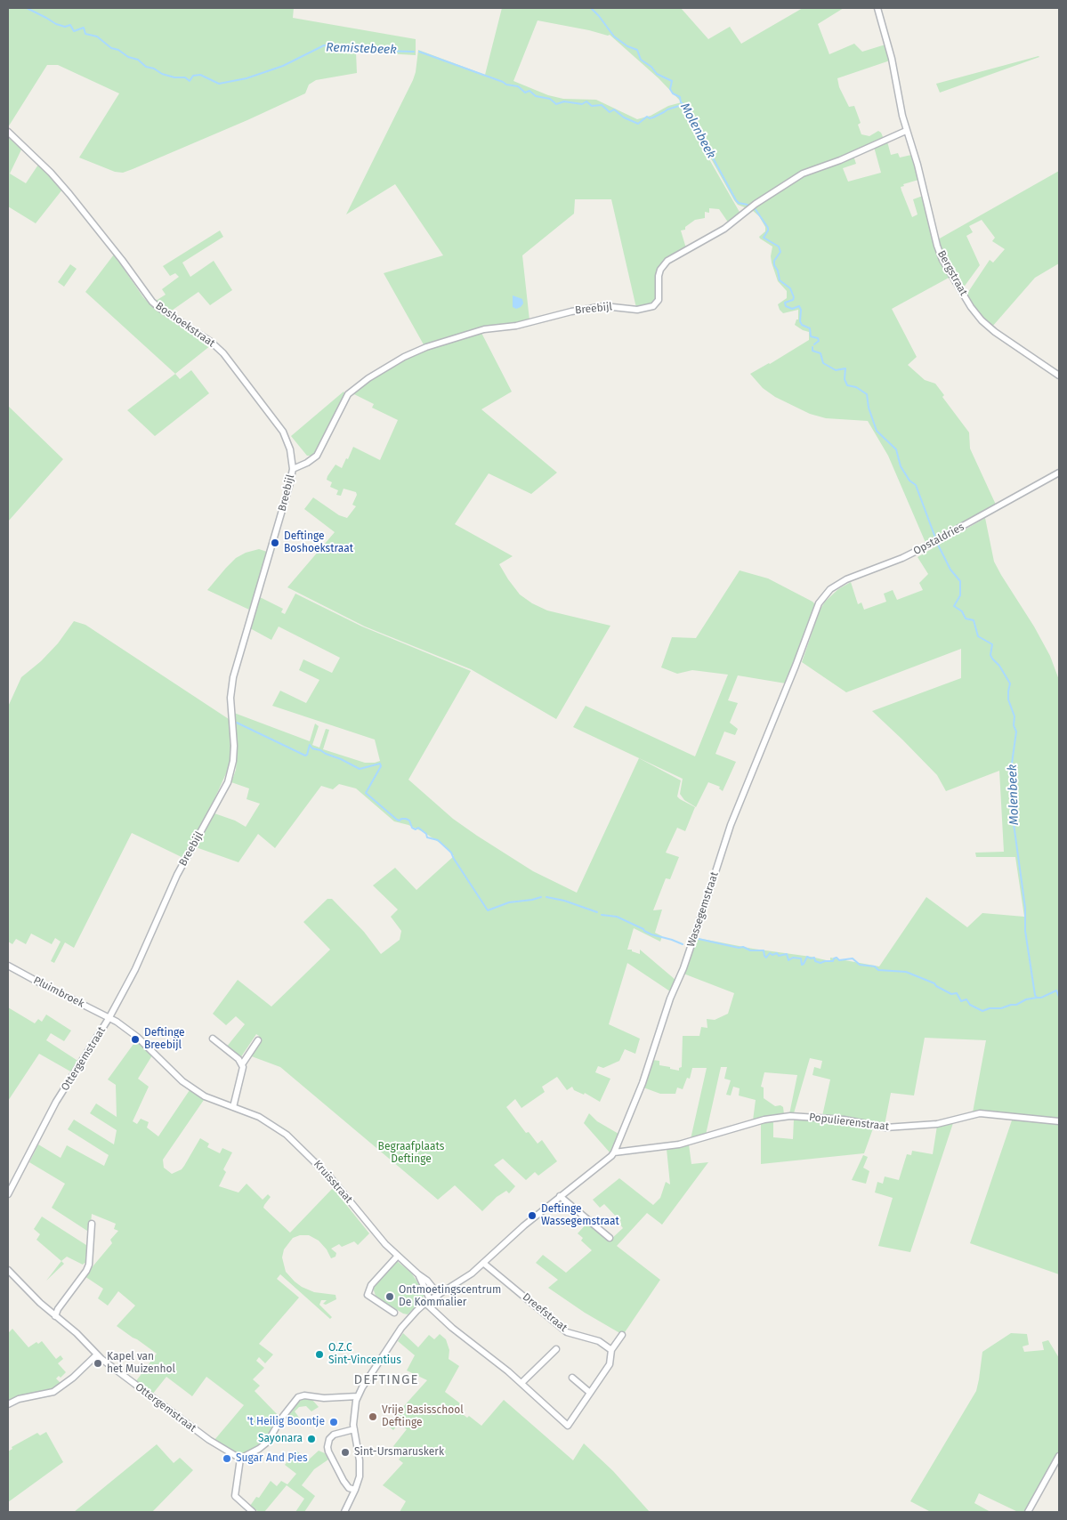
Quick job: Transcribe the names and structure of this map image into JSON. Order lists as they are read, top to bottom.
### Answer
{
  "streets": {
    "street": [
      "Bergstraat",
      "Breebijl",
      "Boshoekstraat",
      "Opstaldries",
      "Wassegemstraat",
      "Pluimbroek",
      "Ottergemstraat",
      "Populierenstraat",
      "Kruisstraat",
      "Dreefstraat"
    ]
  },
  "crossings": [
    ["Bergstraat", "Breebijl"],
    ["Breebijl", "Boshoekstraat"],
    ["Breebijl", "Pluimbroek"],
    ["Breebijl", "Ottergemstraat"],
    ["Breebijl", "Kruisstraat"],
    ["Opstaldries", "Wassegemstraat"],
    ["Wassegemstraat", "Populierenstraat"],
    ["Wassegemstraat", "Kruisstraat"],
    ["Wassegemstraat", "Dreefstraat"],
    ["Pluimbroek", "Ottergemstraat"],
    ["Pluimbroek", "Kruisstraat"],
    ["Ottergemstraat", "Kruisstraat"]
  ],
  "districts": ["DEFTINGE"],
  "water": ["Remistebeek", "Molenbeek"],
  "parks": ["Begraafplaats Deftinge"],
  "places": [
    "Deftinge Boshoekstraat",
    "Deftinge Breebijl",
    "Deftinge Wassegemstraat",
    "Ontmoetingscentrum De Kommalier",
    "O.Z.C Sint-Vincentius",
    "Kapel van het Muizenhol",
    "Vrije Basisschool Deftinge",
    "'t Heilig Boontje",
    "Sayonara",
    "Sint-Ursmaruskerk",
    "Sugar And Pies"
  ]
}
